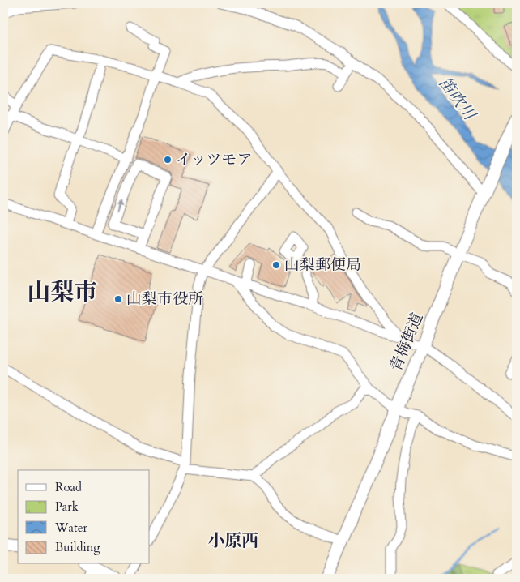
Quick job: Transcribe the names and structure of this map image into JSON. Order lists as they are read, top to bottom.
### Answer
{
  "streets": {
    "main road": ["青梅街道"]
  },
  "districts": ["山梨市", "小原西"],
  "water": ["笛吹川"],
  "places": ["イッツモア", "山梨郵便局", "山梨市役所"],
  "legend": [
    "Road",
    "Park",
    "Water",
    "Building"
  ]
}
